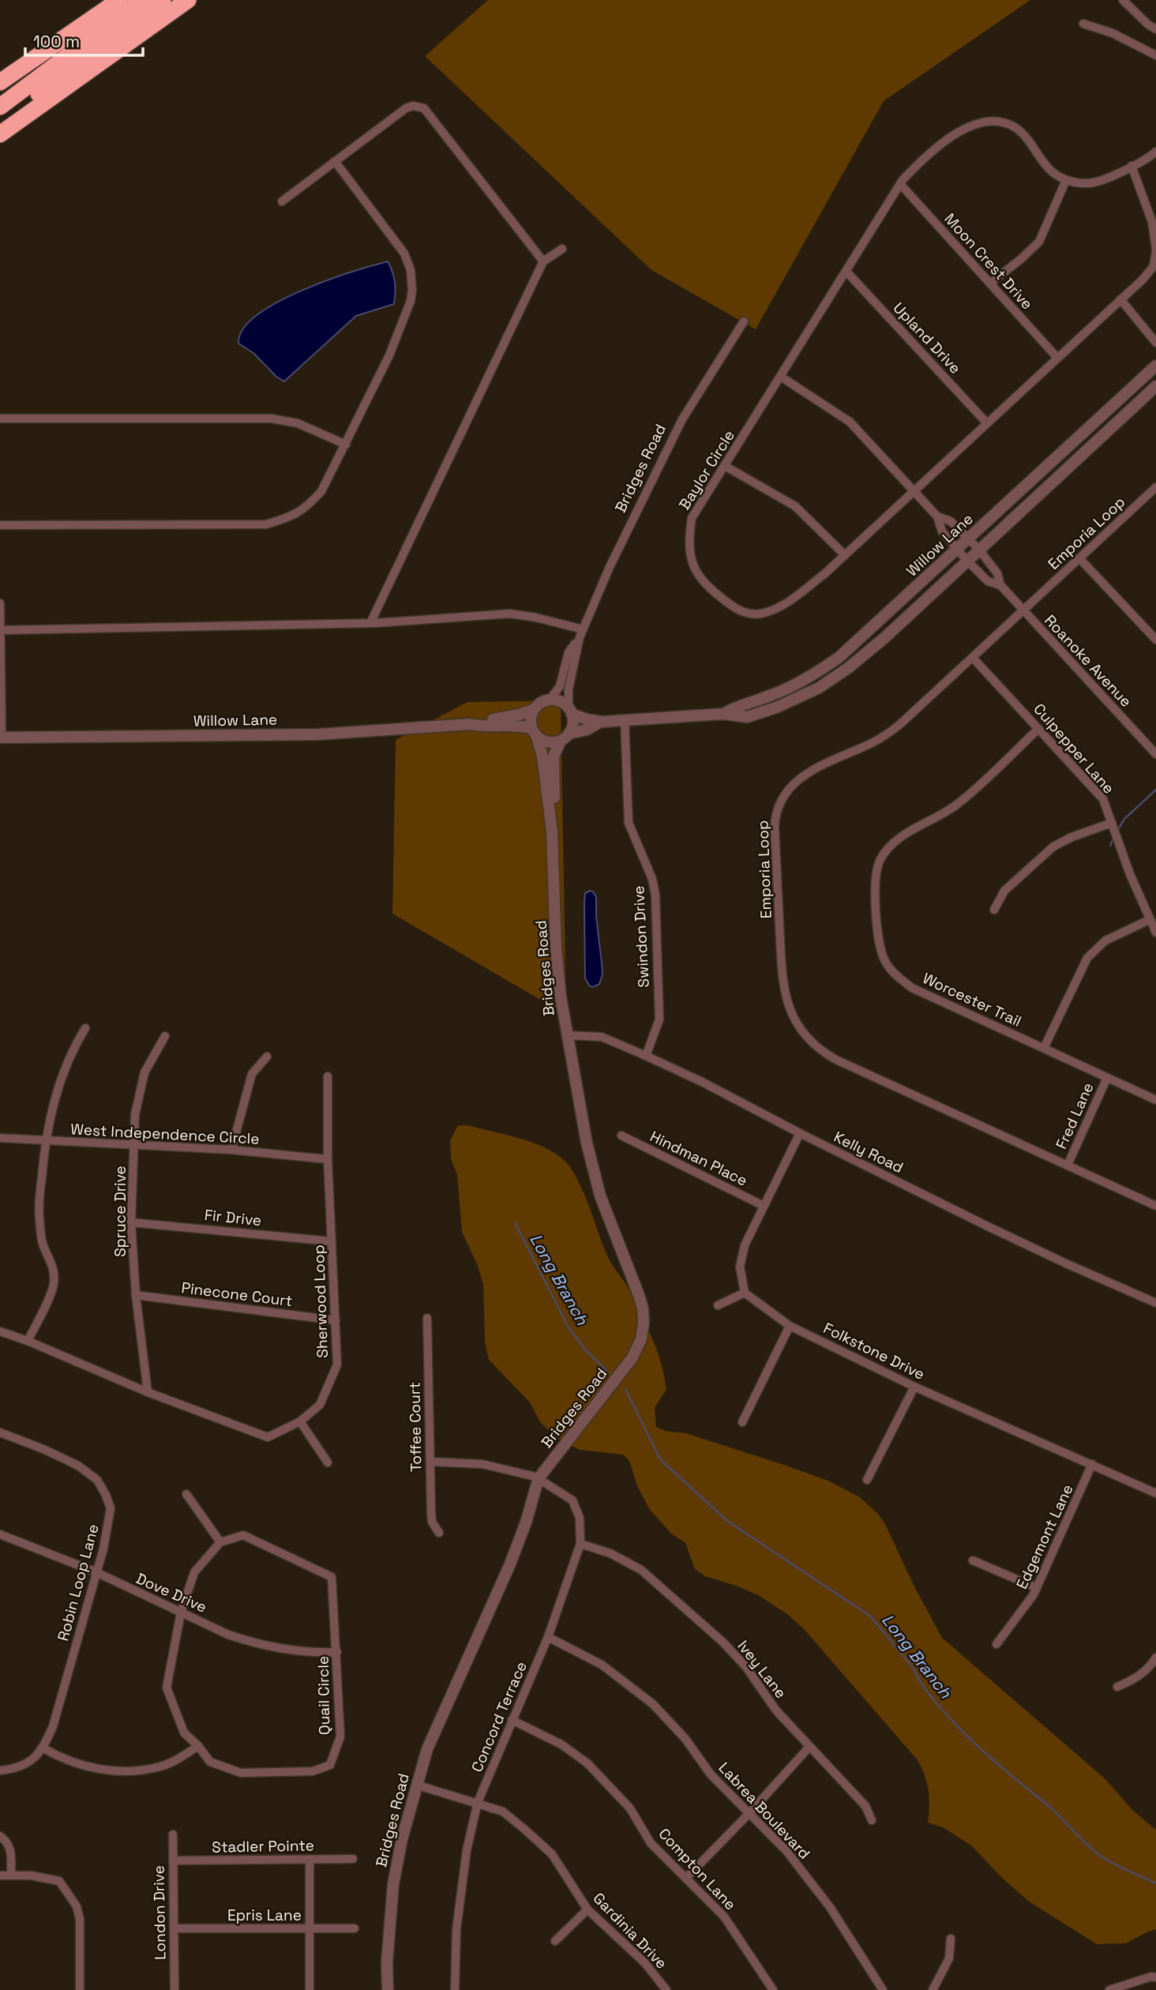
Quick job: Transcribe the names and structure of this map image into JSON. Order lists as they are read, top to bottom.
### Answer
{
  "streets": {
    "street": [
      "Moon Crest Drive",
      "Upland Drive",
      "Bridges Road",
      "Baylor Circle",
      "Emporia Loop",
      "Willow Lane",
      "Roanoke Avenue",
      "Culpepper Lane",
      "Swindon Drive",
      "Worcester Trail",
      "Fred Lane",
      "West Independence Circle",
      "Kelly Road",
      "Hindman Place",
      "Spruce Drive",
      "Fir Drive",
      "Pinecone Court",
      "Sherwood Loop",
      "Folkstone Drive",
      "Toffee Court",
      "Edgemont Lane",
      "Robin Loop Lane",
      "Dove Drive",
      "Ivey Lane",
      "Quail Circle",
      "Concord Terrace",
      "Labrea Boulevard",
      "Stadler Pointe",
      "Compton Lane",
      "London Drive",
      "Epris Lane",
      "Gardinia Drive"
    ]
  },
  "crossings": [
    ["Moon Crest Drive", "Baylor Circle"],
    ["Upland Drive", "Baylor Circle"],
    ["Bridges Road", "Willow Lane"],
    ["Bridges Road", "Kelly Road"],
    ["Bridges Road", "Concord Terrace"],
    ["Bridges Road", "Gardinia Drive"],
    ["Emporia Loop", "Roanoke Avenue"],
    ["Emporia Loop", "Culpepper Lane"],
    ["Emporia Loop", "Fred Lane"],
    ["Willow Lane", "Roanoke Avenue"],
    ["Willow Lane", "Swindon Drive"],
    ["Culpepper Lane", "Worcester Trail"],
    ["Swindon Drive", "Kelly Road"],
    ["Worcester Trail", "Fred Lane"],
    ["West Independence Circle", "Spruce Drive"],
    ["West Independence Circle", "Sherwood Loop"],
    ["Spruce Drive", "Fir Drive"],
    ["Spruce Drive", "Pinecone Court"],
    ["Spruce Drive", "Sherwood Loop"],
    ["Fir Drive", "Sherwood Loop"],
    ["Pinecone Court", "Sherwood Loop"],
    ["Folkstone Drive", "Edgemont Lane"],
    ["Toffee Court", "Concord Terrace"],
    ["Robin Loop Lane", "Dove Drive"],
    ["Dove Drive", "Quail Circle"],
    ["Ivey Lane", "Concord Terrace"],
    ["Concord Terrace", "Labrea Boulevard"],
    ["Concord Terrace", "Compton Lane"],
    ["Concord Terrace", "Gardinia Drive"],
    ["Stadler Pointe", "London Drive"],
    ["London Drive", "Epris Lane"]
  ],
  "water": ["Long Branch"],
  "scale_bar": "100 m"
}
